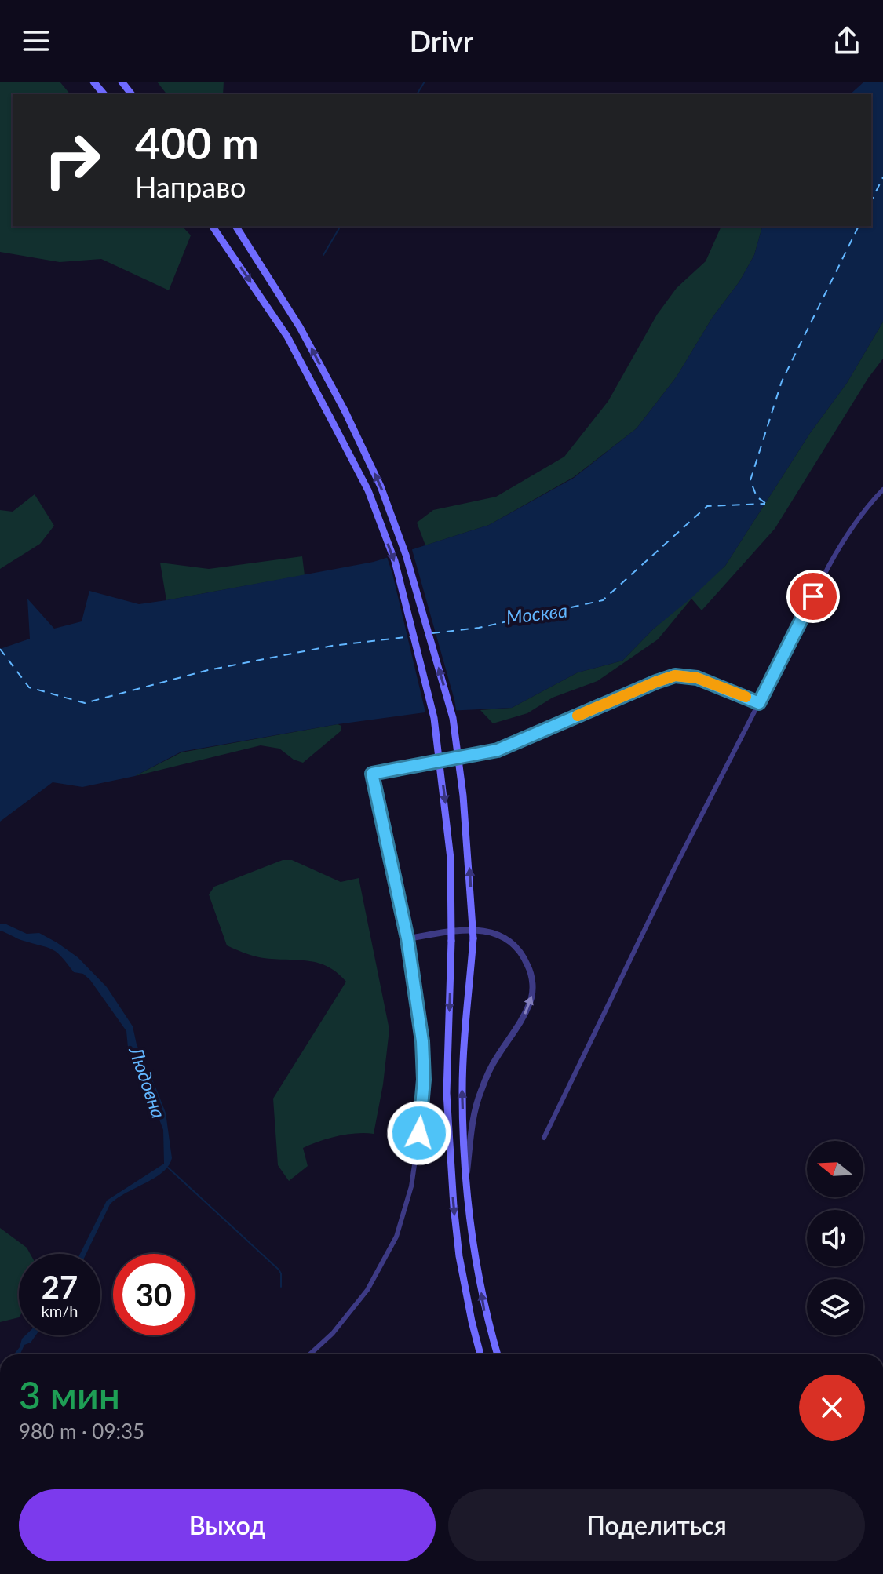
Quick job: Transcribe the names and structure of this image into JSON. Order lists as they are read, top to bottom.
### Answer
{
  "water": ["Москва", "Людовна"],
  "north": "left",
  "page": {
    "header": "Drivr",
    "turn": ["400 m", "Направо"],
    "speed": "27 km/h",
    "limit": "30",
    "heading": ["3 мин", "980 m · 09:35"],
    "buttons": ["Выход", "Поделиться"]
  }
}
